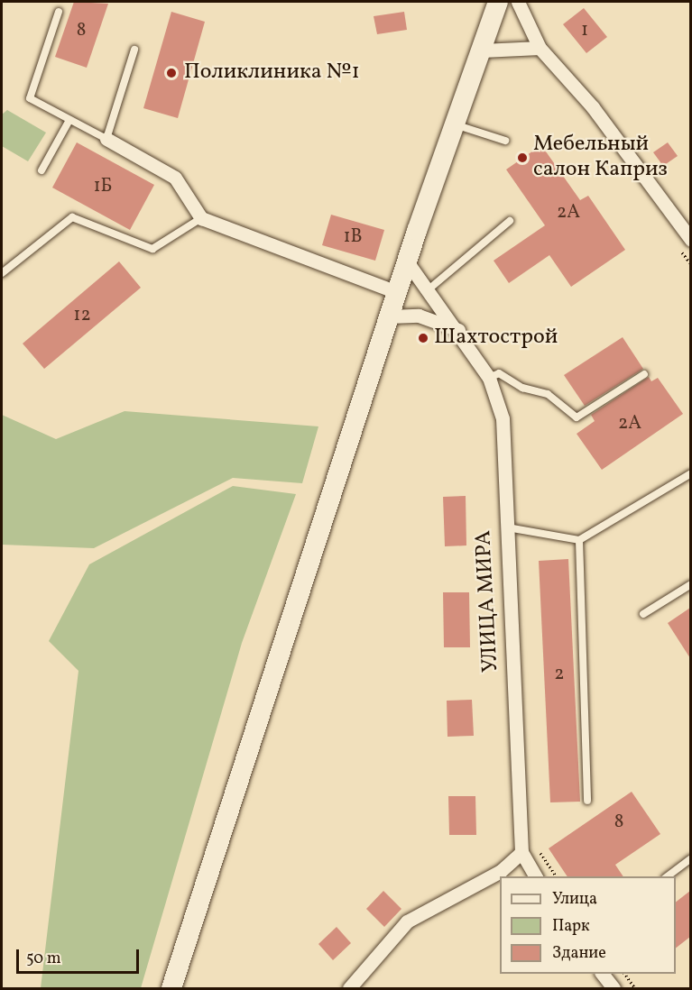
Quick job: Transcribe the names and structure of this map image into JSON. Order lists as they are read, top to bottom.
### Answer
{
  "streets": {
    "street": ["УЛИЦА МИРА"]
  },
  "places": ["Поликлиника №1", "Мебельный салон Каприз", "Шахтострой"],
  "house_numbers": [
    "8",
    "1",
    "1Б",
    "2А",
    "1В",
    "12",
    "2А",
    "2",
    "8"
  ],
  "legend": ["Улица", "Парк", "Здание"],
  "scale_bar": "50 m"
}
